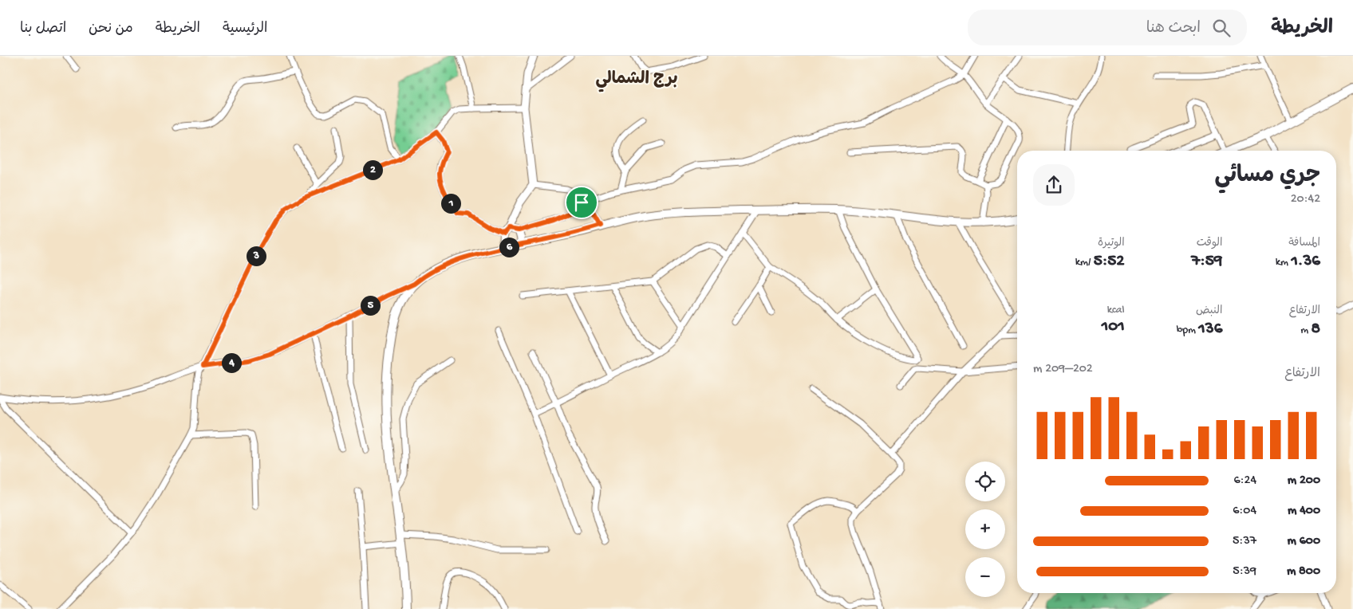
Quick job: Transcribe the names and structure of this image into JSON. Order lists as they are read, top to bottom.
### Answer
{
  "districts": ["برج الشمالي"],
  "page": {
    "header": "الخريطة",
    "search": "ابحث هنا",
    "nav": [
      "الرئيسية",
      "الخريطة",
      "من نحن",
      "اتصل بنا"
    ],
    "heading": ["جري مسائي", "20:42"],
    "pins": [
      "2",
      "1",
      "6",
      "3",
      "5",
      "4"
    ],
    "stats": [
      ["المسافة", "1.36 km"],
      ["الوقت", "7:59"],
      ["الوتيرة", "5:52 /km"],
      ["الارتفاع", "8 m"],
      ["النبض", "136 bpm"],
      ["kcal", "101"]
    ],
    "chart": ["الارتفاع", "202–209 m"],
    "map_buttons": ["+", "−"],
    "list": [
      {
        "name": "200 m",
        "note": "6:24"
      },
      {
        "name": "400 m",
        "note": "6:04"
      },
      {
        "name": "600 m",
        "note": "5:37"
      },
      {
        "name": "800 m",
        "note": "5:39"
      }
    ]
  }
}
